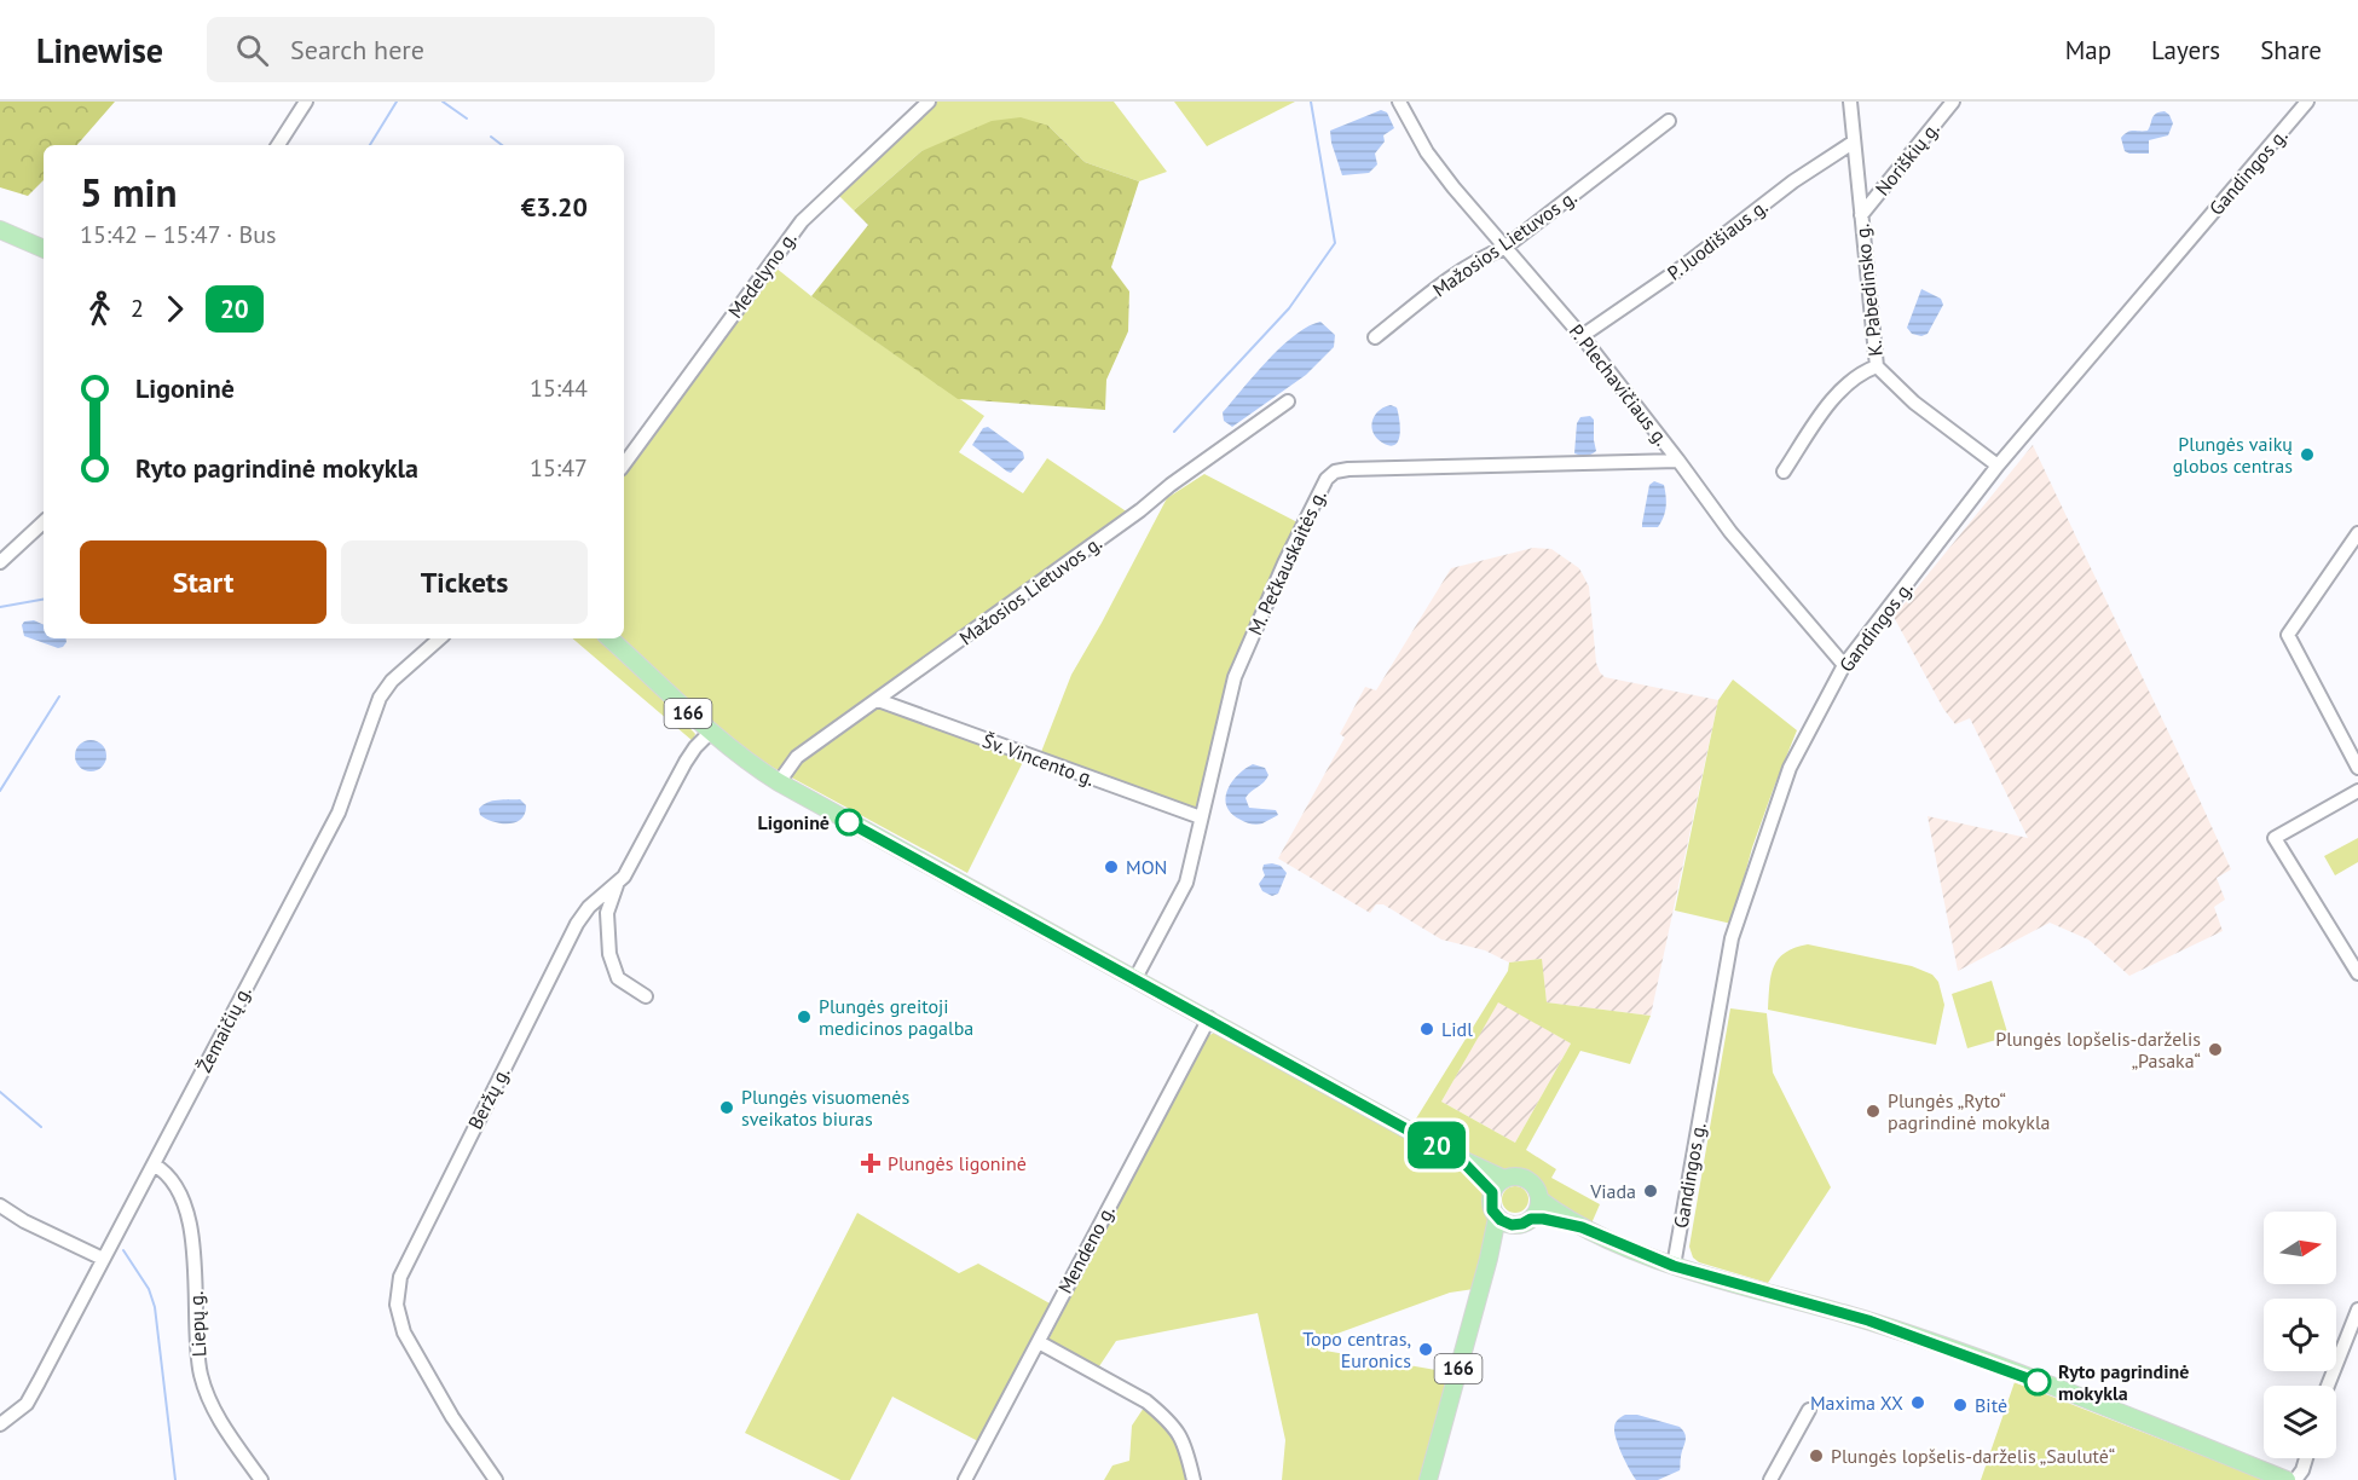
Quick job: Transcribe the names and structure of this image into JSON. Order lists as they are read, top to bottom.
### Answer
{
  "streets": {
    "main road": ["166"],
    "street": [
      "Noriškių g.",
      "Gandingos g.",
      "P. Juodišiaus g.",
      "Mažosios Lietuvos g.",
      "Medelyno g.",
      "K. Pabedinsko g.",
      "P. Plechavičiaus g.",
      "M. Pečkauskaitės g.",
      "Šv. Vincento g.",
      "Žemaičių g.",
      "Beržų g.",
      "Mendeno g.",
      "Liepų g."
    ]
  },
  "crossings": [
    ["Noriškių g.", "K. Pabedinsko g."],
    ["Gandingos g.", "K. Pabedinsko g."],
    ["Gandingos g.", "P. Plechavičiaus g."],
    ["P. Juodišiaus g.", "K. Pabedinsko g."],
    ["P. Juodišiaus g.", "P. Plechavičiaus g."],
    ["Mažosios Lietuvos g.", "P. Plechavičiaus g."],
    ["Mažosios Lietuvos g.", "166"],
    ["Mažosios Lietuvos g.", "Šv. Vincento g."],
    ["P. Plechavičiaus g.", "M. Pečkauskaitės g."],
    ["M. Pečkauskaitės g.", "166"],
    ["M. Pečkauskaitės g.", "Šv. Vincento g."],
    ["166", "Beržų g."],
    ["166", "Mendeno g."],
    ["Žemaičių g.", "Liepų g."]
  ],
  "places": {
    "other": [
      "Plungės vaikų globos centras",
      "Ligoninė",
      "MON",
      "Plungės greitoji medicinos pagalba",
      "Lidl",
      "Plungės lopšelis-darželis „Pasaka“",
      "Plungės visuomenės sveikatos biuras",
      "Plungės „Ryto“ pagrindinė mokykla",
      "Viada",
      "Topo centras, Euronics",
      "Ryto pagrindinė mokykla",
      "Maxima XX",
      "Bitė",
      "Plungės lopšelis-darželis „Saulutė“"
    ],
    "health": ["Plungės ligoninė"]
  },
  "lines": ["bus line 20"],
  "north": "right",
  "page": {
    "header": "Linewise",
    "search": "Search here",
    "nav": ["Map", "Layers", "Share"],
    "on_map": "20",
    "heading": ["5 min", "15:42 – 15:47 · Bus", "€3.20"],
    "legs": ["2", "20"],
    "list": [
      {
        "name": "Ligoninė",
        "value": "15:44"
      },
      {
        "name": "Ryto pagrindinė mokykla",
        "value": "15:47"
      }
    ],
    "buttons": ["Start", "Tickets"]
  }
}
